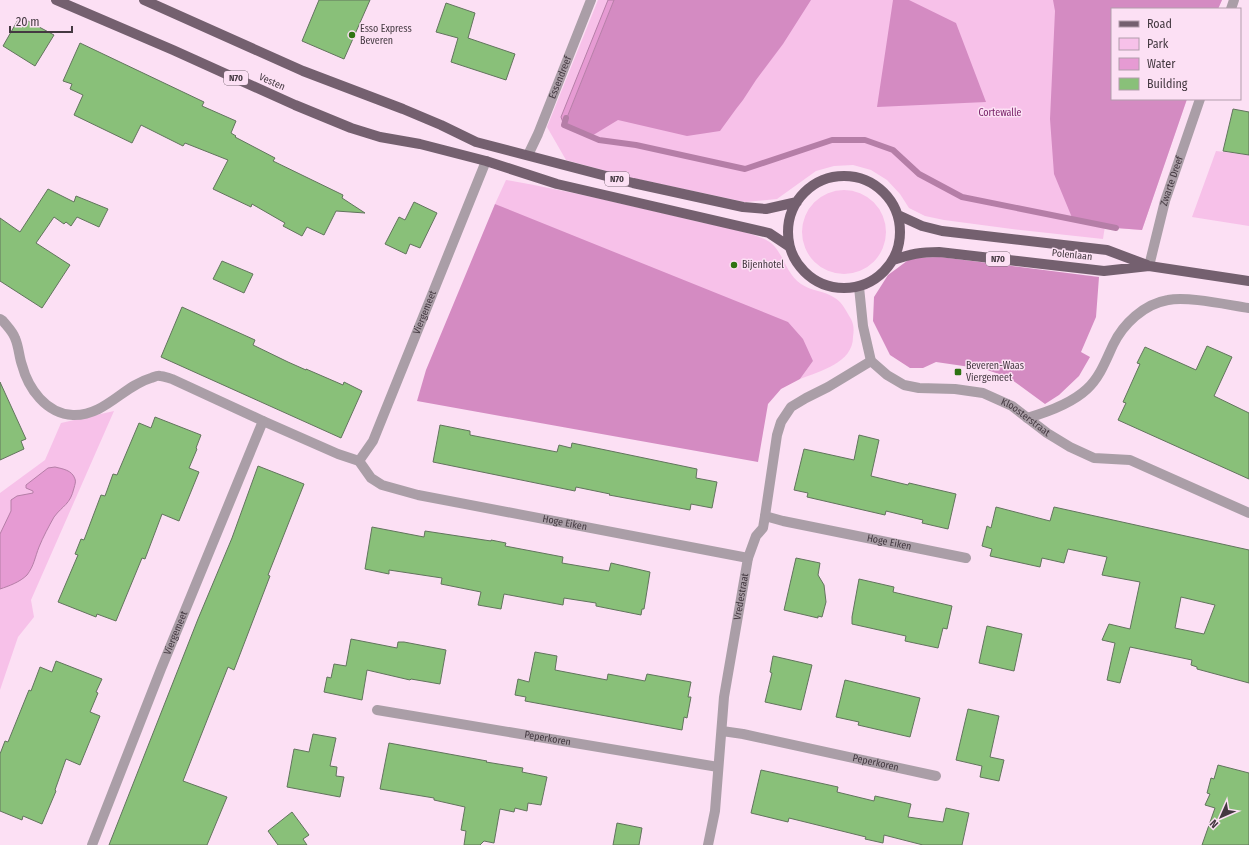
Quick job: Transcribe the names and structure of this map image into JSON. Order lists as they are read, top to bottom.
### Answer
{
  "streets": {
    "main road": ["N70", "Vesten", "Polenlaan"],
    "street": [
      "Essendreef",
      "Zwarte Dreef",
      "Viergemeet",
      "Kloosterstraat",
      "Hoge Eiken",
      "Vredestraat",
      "Peperkoren"
    ]
  },
  "crossings": [
    ["N70", "Essendreef"],
    ["N70", "Vesten"],
    ["N70", "Polenlaan"],
    ["N70", "Viergemeet"],
    ["Vesten", "Viergemeet"],
    ["Zwarte Dreef", "Polenlaan"],
    ["Viergemeet", "Hoge Eiken"],
    ["Kloosterstraat", "Vredestraat"],
    ["Hoge Eiken", "Vredestraat"],
    ["Vredestraat", "Peperkoren"]
  ],
  "parks": ["Cortewalle"],
  "places": {
    "other": ["Esso Express Beveren", "Bijenhotel"],
    "transit": ["Beveren-Waas Viergemeet"]
  },
  "legend": [
    "Road",
    "Park",
    "Water",
    "Building"
  ],
  "scale_bar": "20 m",
  "north": "bottom left"
}
